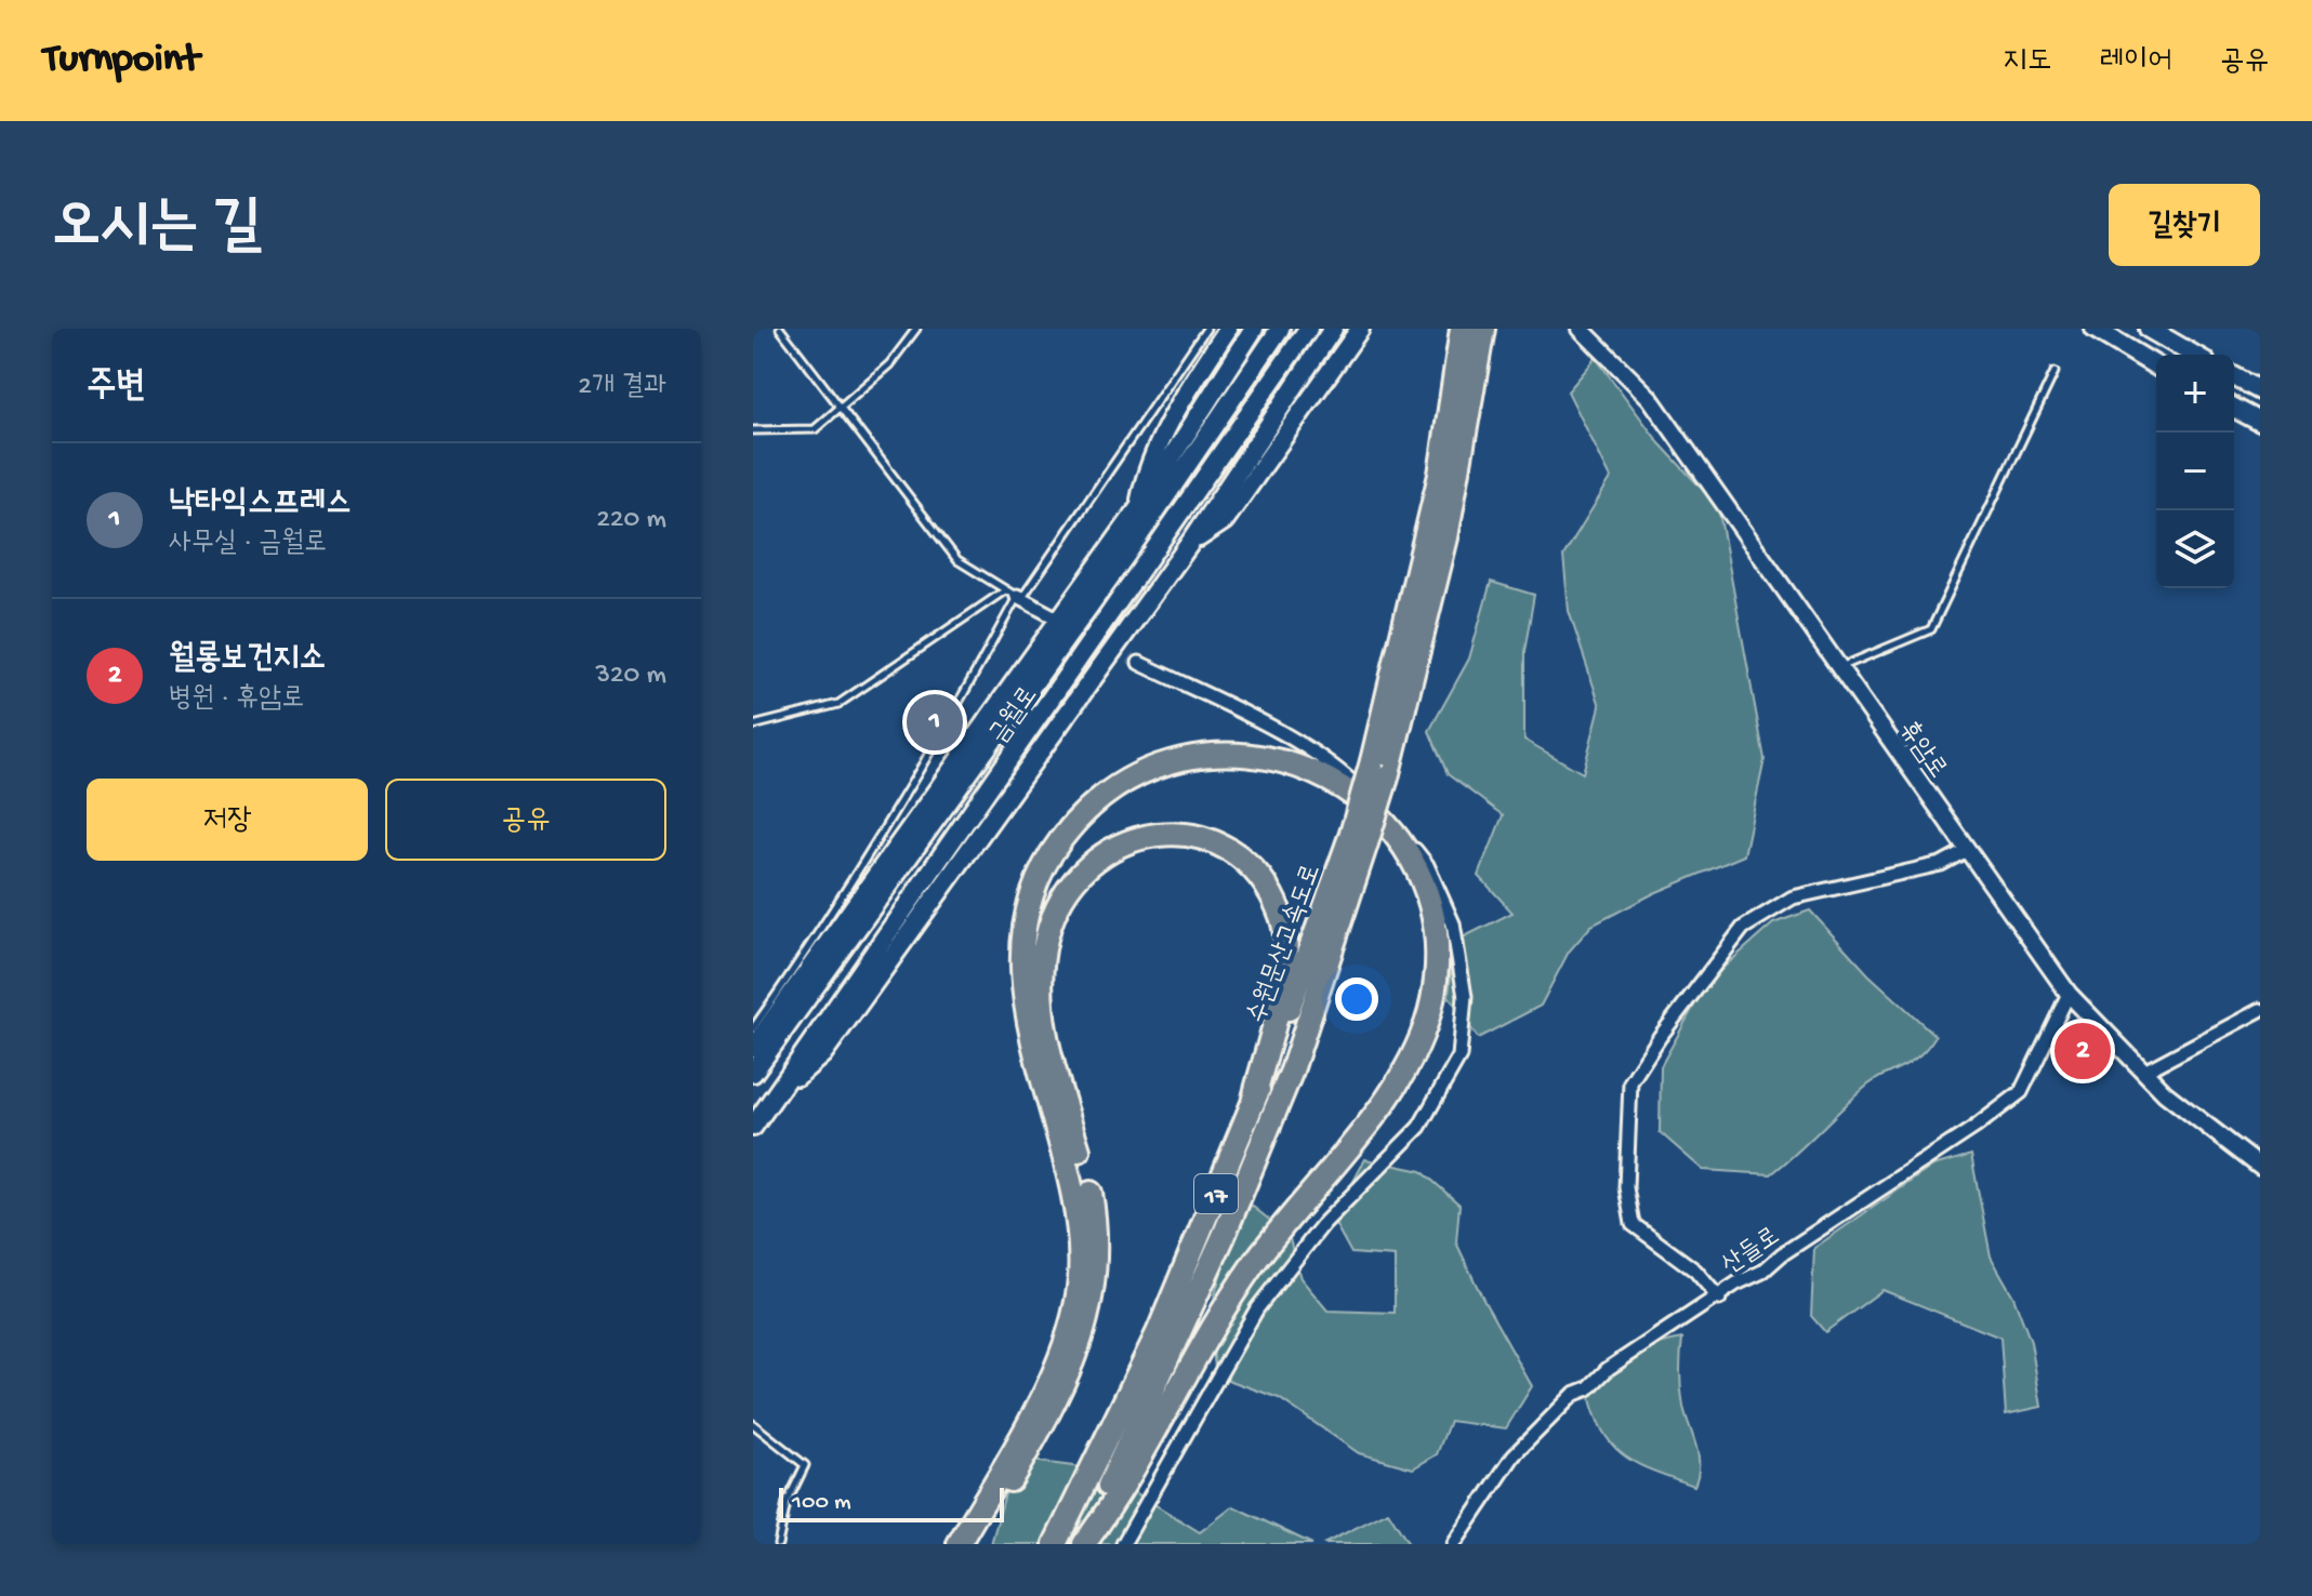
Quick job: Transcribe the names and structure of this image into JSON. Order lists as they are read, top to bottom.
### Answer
{
  "streets": {
    "highway": ["수원문산고속도로", "17"],
    "main road": ["금월로"],
    "street": ["휴암로", "산들로"]
  },
  "crossings": [
    ["휴암로", "산들로"]
  ],
  "scale_bar": "100 m",
  "page": {
    "header": "Turnpoint",
    "nav": ["지도", "레이어", "공유"],
    "buttons": [
      "길찾기",
      ["저장", "공유"]
    ],
    "title": "오시는 길",
    "heading": ["주변", "2개 결과"],
    "map_buttons": ["+", "−"],
    "list": [
      {
        "mark": "1",
        "name": "낙타익스프레스",
        "note": "사무실 · 금월로",
        "value": "220 m"
      },
      {
        "mark": "2",
        "name": "월롱보건지소",
        "note": "병원 · 휴암로",
        "value": "320 m"
      }
    ],
    "pins": ["1", "2"],
    "scale": "100 m"
  }
}
